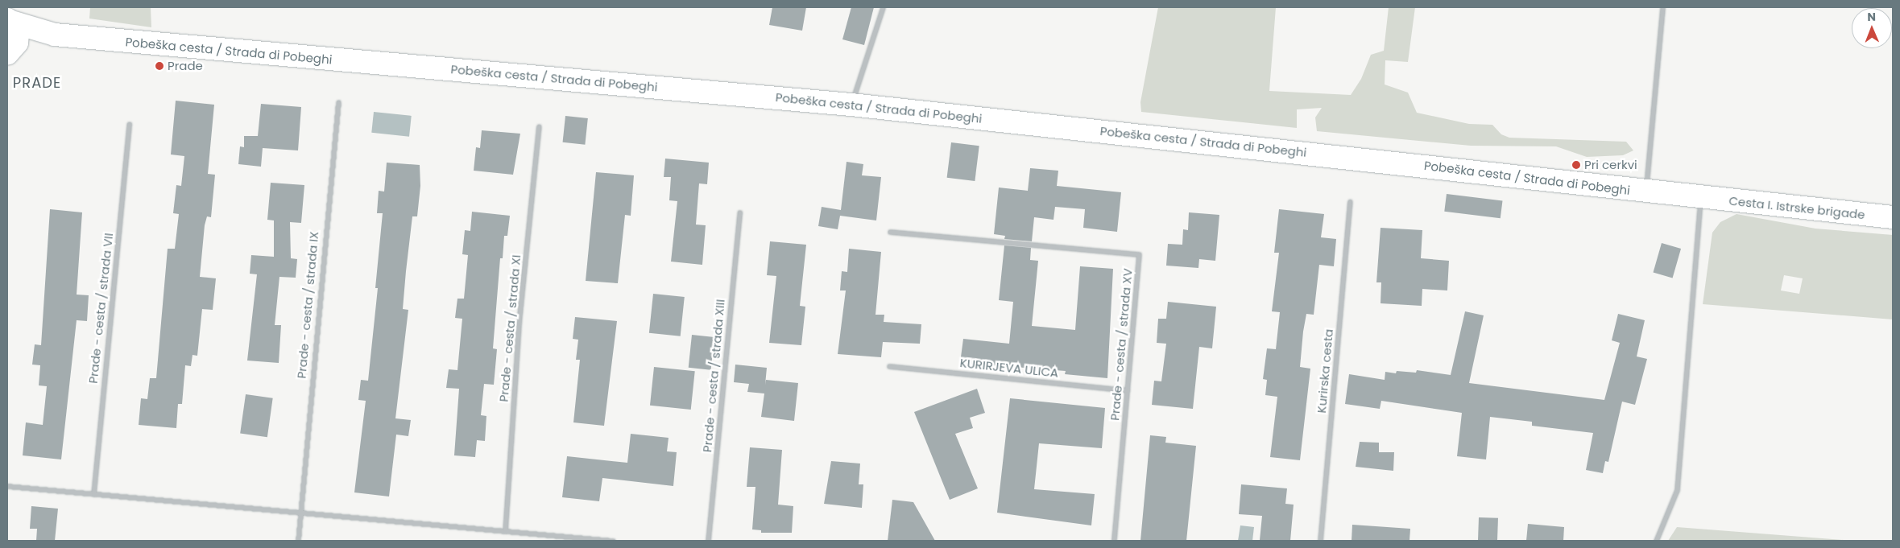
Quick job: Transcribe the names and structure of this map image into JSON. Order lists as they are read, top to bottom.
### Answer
{
  "streets": {
    "street": [
      "Pobeška cesta / Strada di Pobeghi",
      "Cesta I. Istrske brigade",
      "Prade - cesta / strada IX",
      "Prade - cesta / strada VII",
      "Prade - cesta / strada XI",
      "Prade - cesta / strada XV",
      "KURIRJEVA ULICA",
      "Kurirska cesta",
      "Prade - cesta / strada XIII"
    ]
  },
  "crossings": [
    ["Pobeška cesta / Strada di Pobeghi", "Cesta I. Istrske brigade"],
    ["Prade - cesta / strada XV", "KURIRJEVA ULICA"]
  ],
  "districts": ["PRADE"],
  "places": ["Prade", "Pri cerkvi"],
  "north": "top"
}
